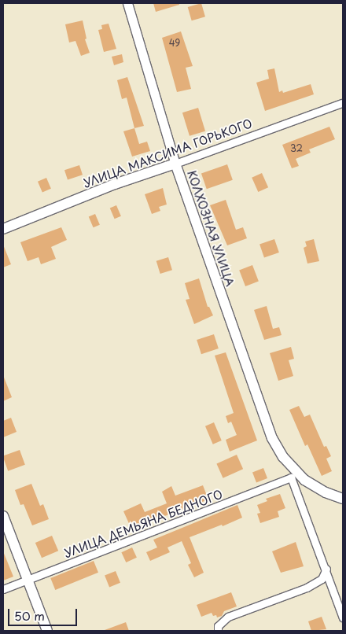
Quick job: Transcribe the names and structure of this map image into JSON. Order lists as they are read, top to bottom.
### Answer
{
  "streets": {
    "main road": ["УЛИЦА МАКСИМА ГОРЬКОГО", "КОЛХОЗНАЯ УЛИЦА"],
    "street": ["УЛИЦА ДЕМЬЯНА БЕДНОГО"]
  },
  "crossings": [
    ["УЛИЦА МАКСИМА ГОРЬКОГО", "КОЛХОЗНАЯ УЛИЦА"],
    ["КОЛХОЗНАЯ УЛИЦА", "УЛИЦА ДЕМЬЯНА БЕДНОГО"]
  ],
  "house_numbers": ["49", "32"],
  "scale_bar": "50 m"
}
